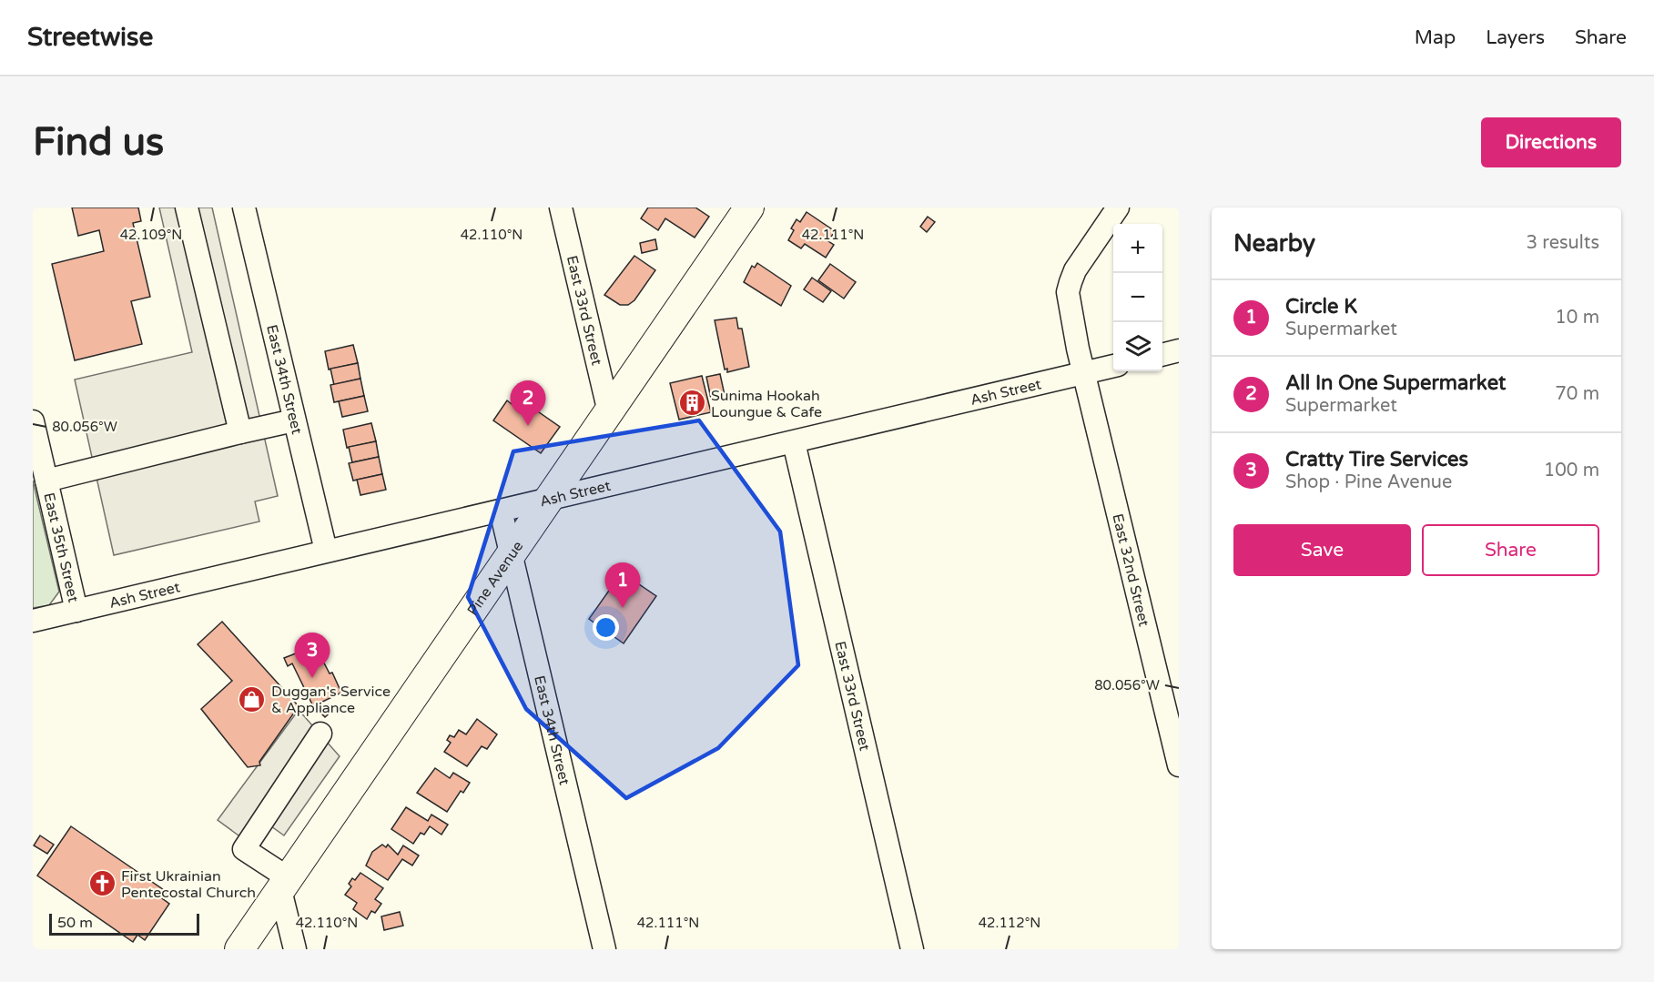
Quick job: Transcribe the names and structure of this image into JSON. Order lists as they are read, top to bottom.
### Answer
{
  "streets": {
    "main road": ["Pine Avenue"],
    "street": [
      "East 33rd Street",
      "East 34th Street",
      "Ash Street",
      "East 35th Street",
      "East 32nd Street"
    ]
  },
  "crossings": [
    ["East 33rd Street", "Ash Street"],
    ["East 33rd Street", "Pine Avenue"],
    ["East 34th Street", "Ash Street"],
    ["East 34th Street", "Pine Avenue"],
    ["Ash Street", "East 35th Street"],
    ["Ash Street", "East 32nd Street"],
    ["Ash Street", "Pine Avenue"]
  ],
  "places": {
    "building": ["Sunima Hookah Loungue & Cafe"],
    "shop": ["Duggan's Service & Appliance"],
    "church": ["First Ukrainian Pentecostal Church"]
  },
  "scale_bar": "50 m",
  "page": {
    "header": "Streetwise",
    "nav": ["Map", "Layers", "Share"],
    "buttons": [
      "Directions",
      ["Save", "Share"]
    ],
    "title": "Find us",
    "heading": ["Nearby", "3 results"],
    "map_buttons": ["+", "−"],
    "list": [
      {
        "mark": "1",
        "name": "Circle K",
        "note": "Supermarket",
        "value": "10 m"
      },
      {
        "mark": "2",
        "name": "All In One Supermarket",
        "note": "Supermarket",
        "value": "70 m"
      },
      {
        "mark": "3",
        "name": "Cratty Tire Services",
        "note": "Shop · Pine Avenue",
        "value": "100 m"
      }
    ],
    "pins": ["2", "1", "3"],
    "scale": "50 m"
  },
  "coordinates": [
    "42.109°N",
    "42.110°N",
    "42.111°N",
    "80.056°W",
    "42.112°N"
  ]
}
